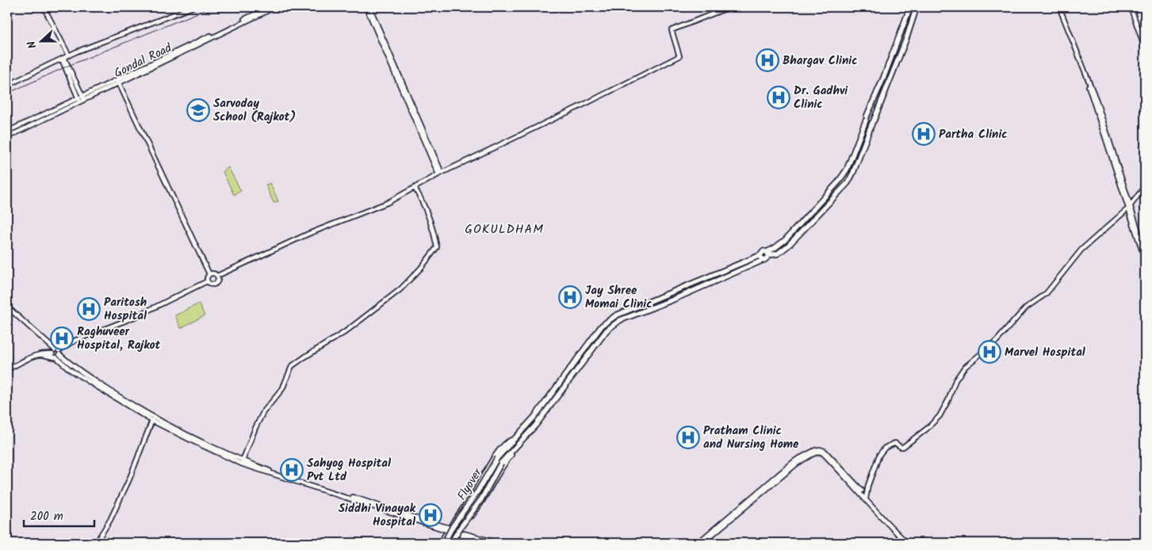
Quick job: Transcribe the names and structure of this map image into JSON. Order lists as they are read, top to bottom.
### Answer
{
  "streets": {
    "highway": ["Flyover"],
    "street": ["Gondal Road"]
  },
  "districts": ["GOKULDHAM"],
  "places": {
    "hospital": [
      "Bhargav Clinic",
      "Dr. Gadhvi Clinic",
      "Partha Clinic",
      "Jay Shree Momai Clinic",
      "Paritosh Hospital",
      "Raghuveer Hospital, Rajkot",
      "Marvel Hospital",
      "Pratham Clinic and Nursing Home",
      "Sahyog Hospital Pvt Ltd",
      "Siddhi Vinayak Hospital"
    ],
    "school or university": ["Sarvoday School (Rajkot)"]
  },
  "scale_bar": "200 m",
  "north": "left"
}
